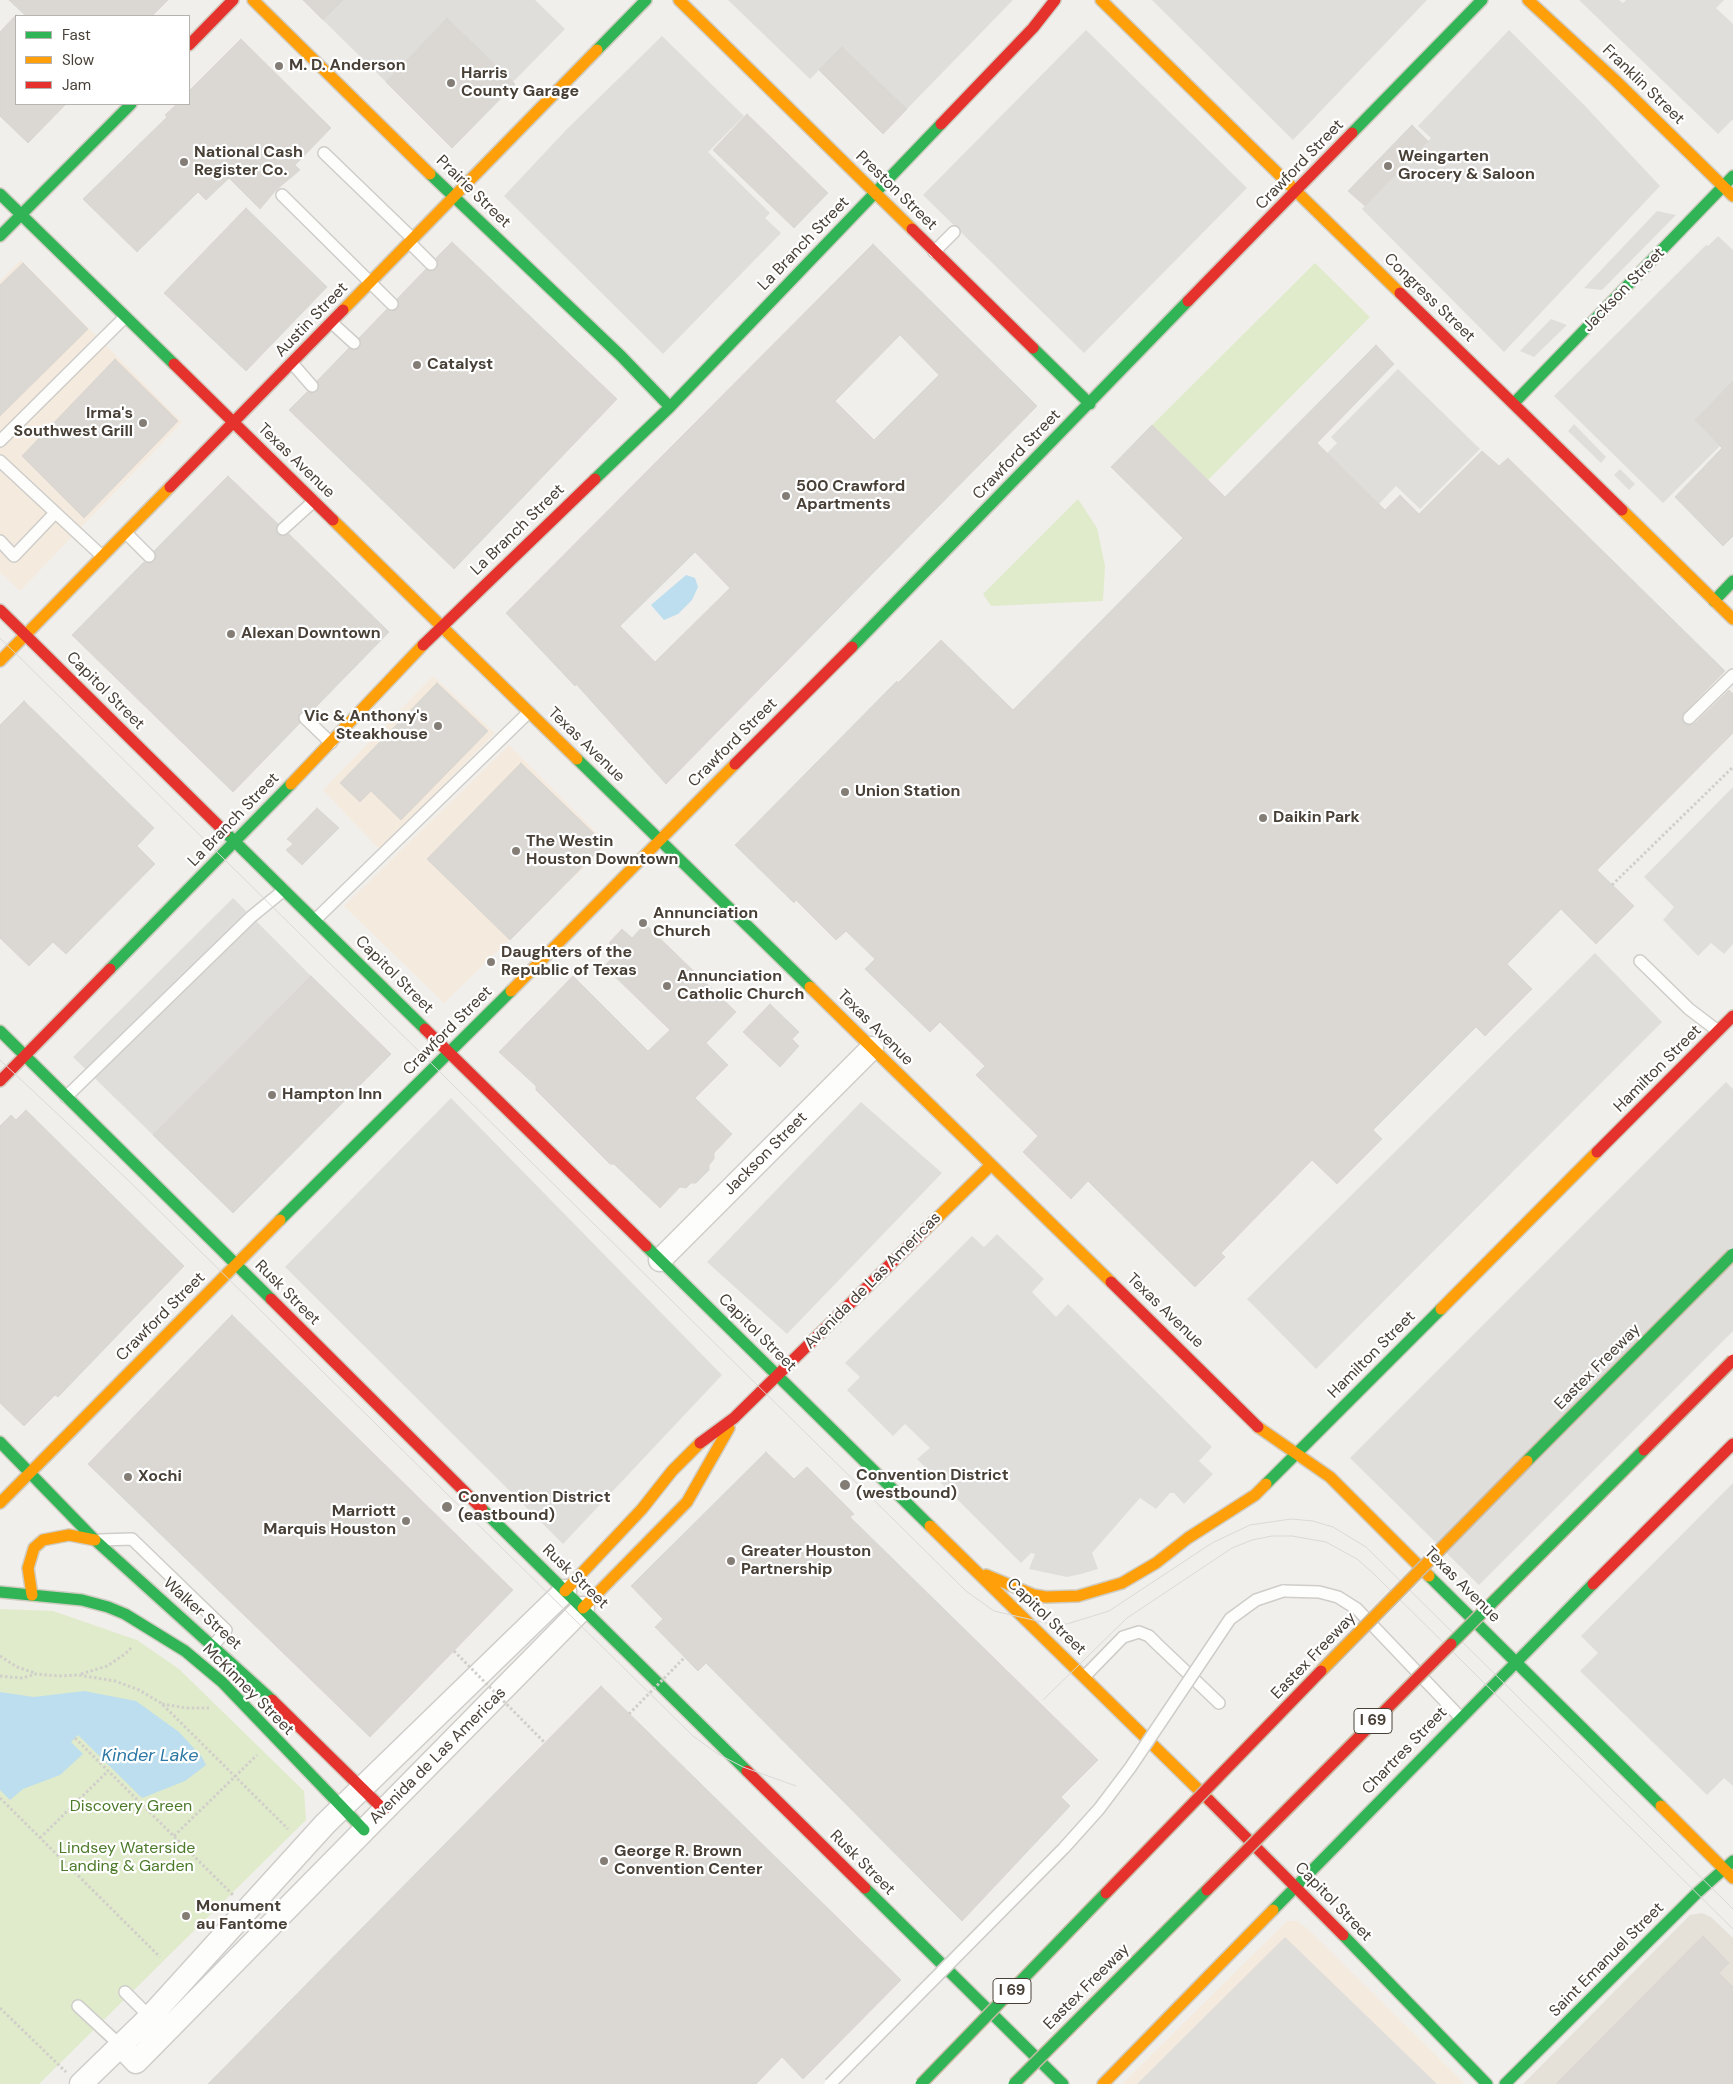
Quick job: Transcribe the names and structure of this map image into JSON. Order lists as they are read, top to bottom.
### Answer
{
  "streets": {
    "main road": [
      "Franklin Street",
      "Crawford Street",
      "Preston Street",
      "Prairie Street",
      "La Branch Street",
      "Jackson Street",
      "Congress Street",
      "Austin Street",
      "Texas Avenue",
      "Capitol Street",
      "Hamilton Street",
      "Avenida de Las Americas",
      "Rusk Street",
      "Eastex Freeway",
      "Walker Street",
      "McKinney Street",
      "I 69",
      "Chartres Street",
      "Saint Emanuel Street"
    ]
  },
  "crossings": [
    ["Franklin Street", "Jackson Street"],
    ["Crawford Street", "Preston Street"],
    ["Crawford Street", "Congress Street"],
    ["Crawford Street", "Texas Avenue"],
    ["Crawford Street", "Capitol Street"],
    ["Crawford Street", "Rusk Street"],
    ["Crawford Street", "Walker Street"],
    ["Preston Street", "La Branch Street"],
    ["Prairie Street", "La Branch Street"],
    ["Prairie Street", "Austin Street"],
    ["La Branch Street", "Texas Avenue"],
    ["La Branch Street", "Capitol Street"],
    ["La Branch Street", "Rusk Street"],
    ["Jackson Street", "Congress Street"],
    ["Jackson Street", "Texas Avenue"],
    ["Jackson Street", "Capitol Street"],
    ["Austin Street", "Texas Avenue"],
    ["Austin Street", "Capitol Street"],
    ["Texas Avenue", "Hamilton Street"],
    ["Texas Avenue", "Avenida de Las Americas"],
    ["Texas Avenue", "Chartres Street"],
    ["Texas Avenue", "Saint Emanuel Street"],
    ["Capitol Street", "Hamilton Street"],
    ["Capitol Street", "Avenida de Las Americas"],
    ["Capitol Street", "Chartres Street"],
    ["Avenida de Las Americas", "Rusk Street"],
    ["Avenida de Las Americas", "Walker Street"],
    ["Avenida de Las Americas", "McKinney Street"]
  ],
  "water": ["Kinder Lake"],
  "parks": ["Discovery Green", "Lindsey Waterside Landing & Garden"],
  "places": [
    "M. D. Anderson",
    "Harris County Garage",
    "National Cash Register Co.",
    "Weingarten Grocery & Saloon",
    "Catalyst",
    "Irma's Southwest Grill",
    "500 Crawford Apartments",
    "Alexan Downtown",
    "Vic & Anthony's Steakhouse",
    "Union Station",
    "Daikin Park",
    "The Westin Houston Downtown",
    "Annunciation Church",
    "Daughters of the Republic of Texas",
    "Annunciation Catholic Church",
    "Hampton Inn",
    "Xochi",
    "Convention District (westbound)",
    "Convention District (eastbound)",
    "Marriott Marquis Houston",
    "Greater Houston Partnership",
    "George R. Brown Convention Center",
    "Monument au Fantome"
  ],
  "legend": ["Fast", "Slow", "Jam"]
}
